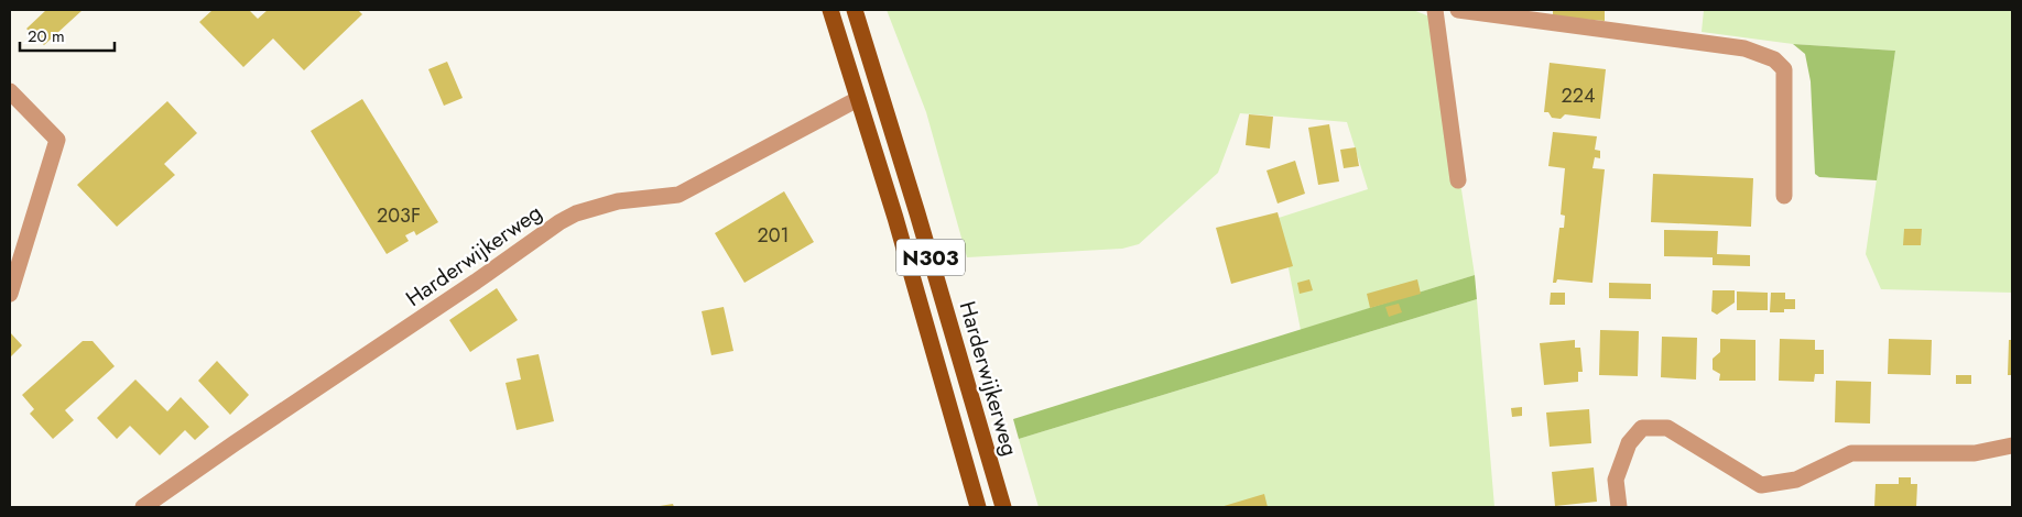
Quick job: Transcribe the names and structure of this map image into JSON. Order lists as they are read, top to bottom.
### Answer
{
  "streets": {
    "main road": ["Harderwijkerweg", "N303"]
  },
  "house_numbers": ["224", "203F", "201"],
  "scale_bar": "20 m"
}
